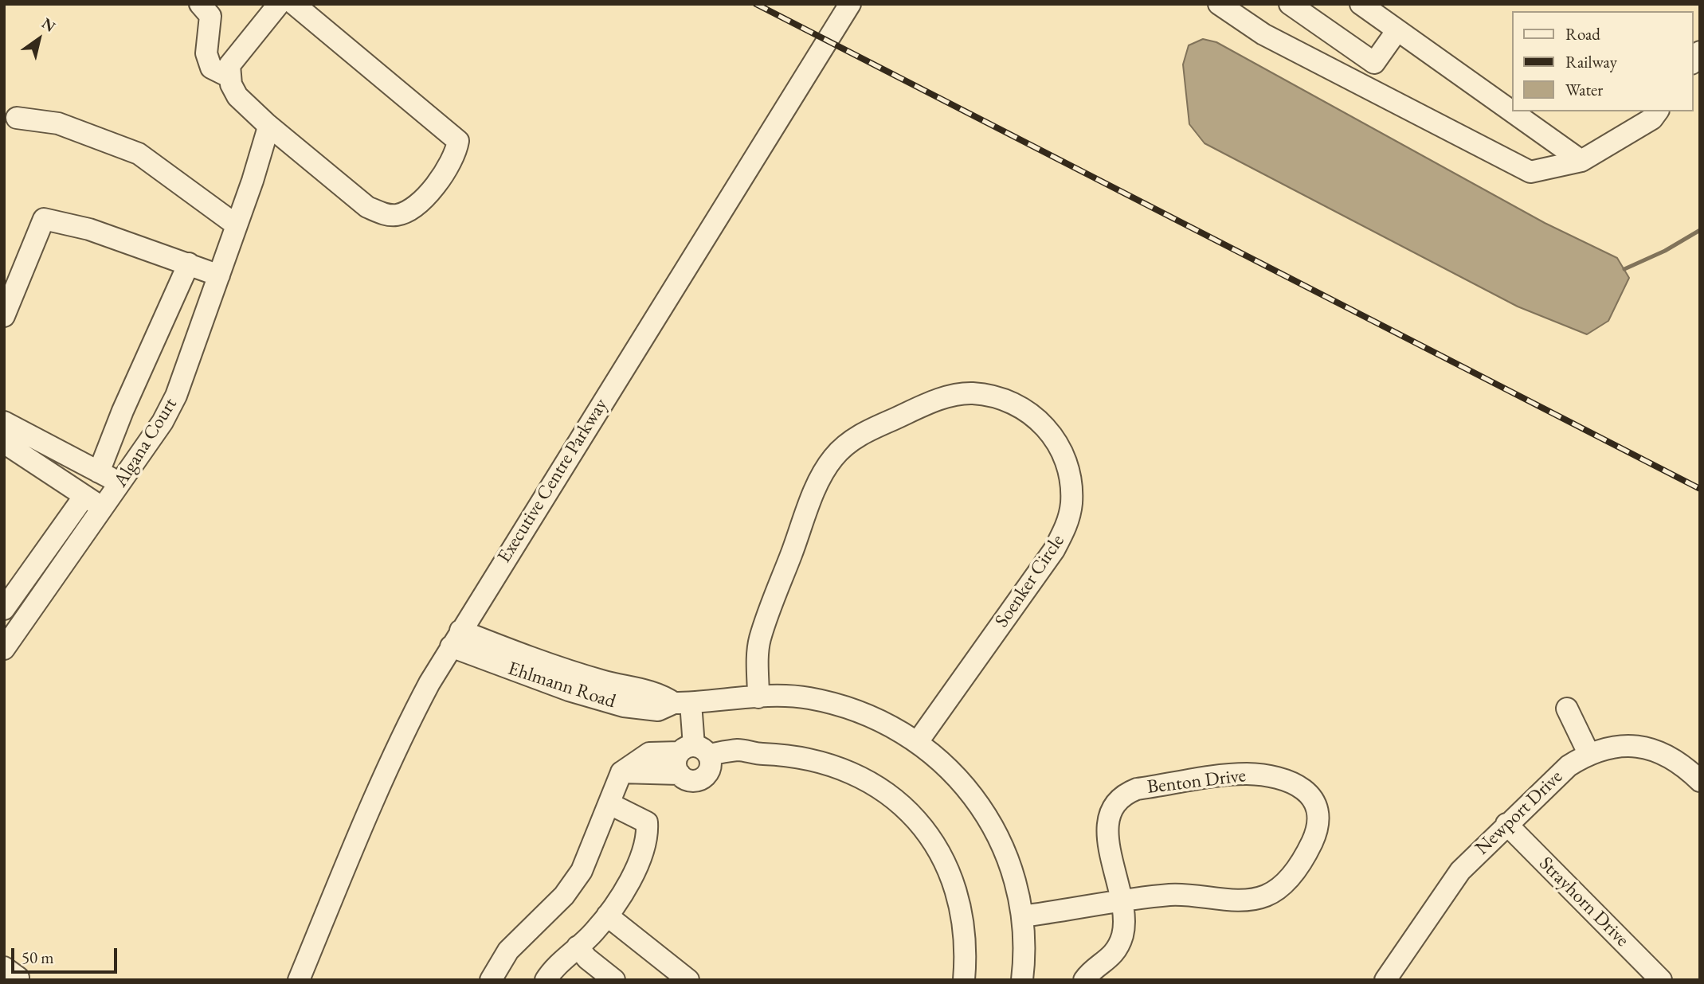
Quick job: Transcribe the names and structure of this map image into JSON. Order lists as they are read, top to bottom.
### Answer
{
  "streets": {
    "street": [
      "Algana Court",
      "Executive Centre Parkway",
      "Soenker Circle",
      "Ehlmann Road",
      "Benton Drive",
      "Newport Drive",
      "Strayhorn Drive"
    ]
  },
  "crossings": [
    ["Executive Centre Parkway", "Ehlmann Road"],
    ["Newport Drive", "Strayhorn Drive"]
  ],
  "legend": ["Road", "Railway", "Water"],
  "scale_bar": "50 m",
  "north": "top right"
}
